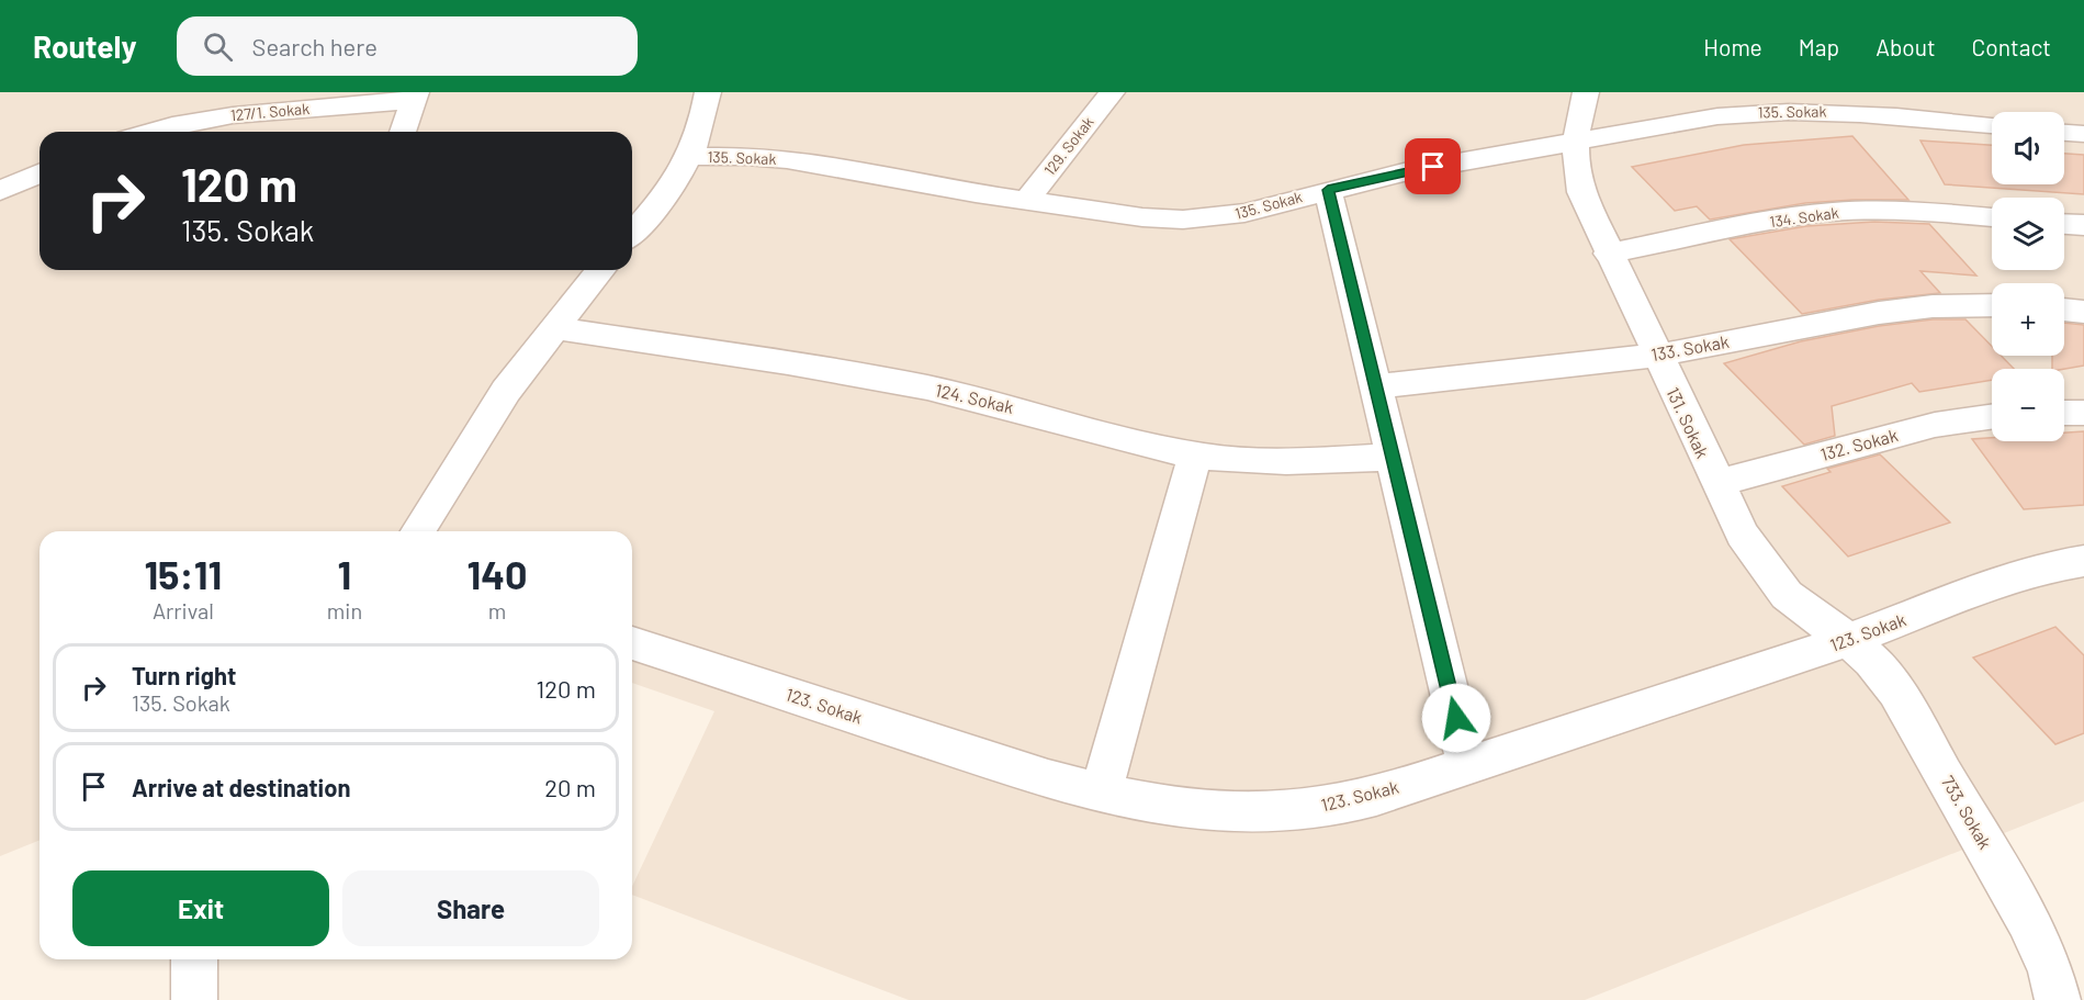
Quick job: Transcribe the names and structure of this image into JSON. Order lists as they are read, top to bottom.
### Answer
{
  "streets": {
    "street": [
      "127/1. Sokak",
      "135. Sokak",
      "129. Sokak",
      "134. Sokak",
      "133. Sokak",
      "124. Sokak",
      "131. Sokak",
      "132. Sokak",
      "123. Sokak",
      "733. Sokak"
    ]
  },
  "crossings": [
    ["135. Sokak", "129. Sokak"],
    ["135. Sokak", "131. Sokak"],
    ["134. Sokak", "131. Sokak"],
    ["133. Sokak", "131. Sokak"],
    ["131. Sokak", "132. Sokak"],
    ["131. Sokak", "123. Sokak"],
    ["131. Sokak", "733. Sokak"],
    ["123. Sokak", "733. Sokak"]
  ],
  "page": {
    "header": "Routely",
    "search": "Search here",
    "nav": [
      "Home",
      "Map",
      "About",
      "Contact"
    ],
    "map_buttons": ["+", "−"],
    "turn": ["120 m", "135. Sokak"],
    "eta": [
      "15:11",
      "Arrival",
      "1",
      "min",
      "140",
      "m"
    ],
    "list": [
      {
        "name": "Turn right",
        "note": "135. Sokak",
        "value": "120 m"
      },
      {
        "name": "Arrive at destination",
        "value": "20 m"
      }
    ],
    "buttons": ["Exit", "Share"]
  }
}
